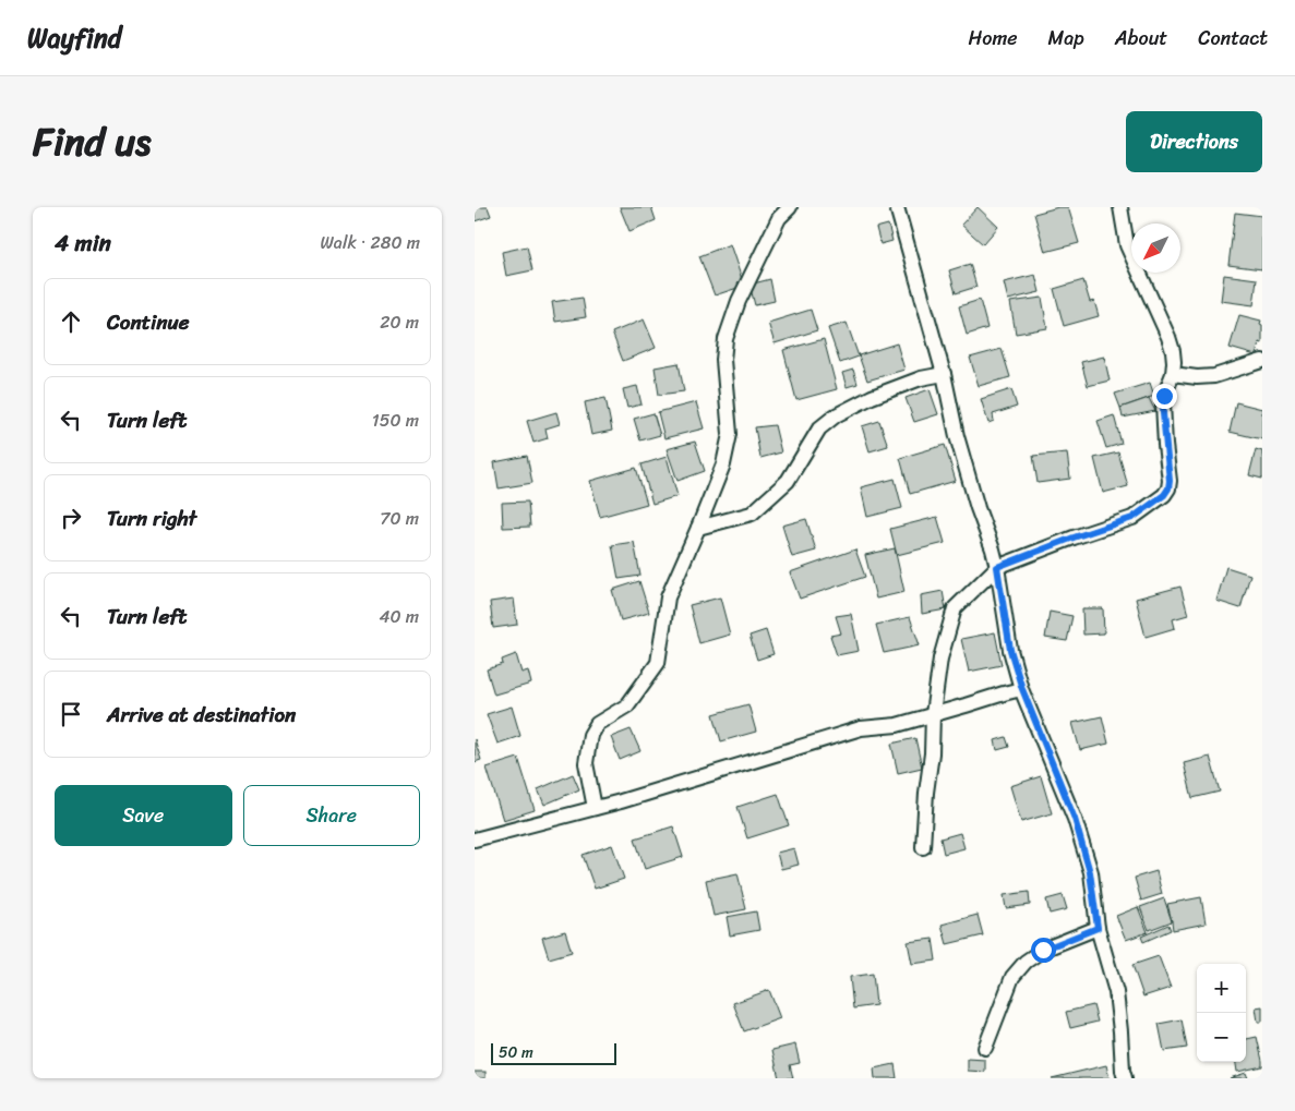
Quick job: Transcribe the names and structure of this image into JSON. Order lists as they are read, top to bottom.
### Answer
{
  "scale_bar": "50 m",
  "north": "bottom left",
  "page": {
    "header": "Wayfind",
    "nav": [
      "Home",
      "Map",
      "About",
      "Contact"
    ],
    "title": "Find us",
    "buttons": [
      "Directions",
      ["Save", "Share"]
    ],
    "heading": ["4 min", "Walk · 280 m"],
    "list": [
      ["Continue", "20 m"],
      ["Turn left", "150 m"],
      ["Turn right", "70 m"],
      ["Turn left", "40 m"],
      "Arrive at destination"
    ],
    "map_buttons": ["+", "−"],
    "scale": "50 m"
  }
}
